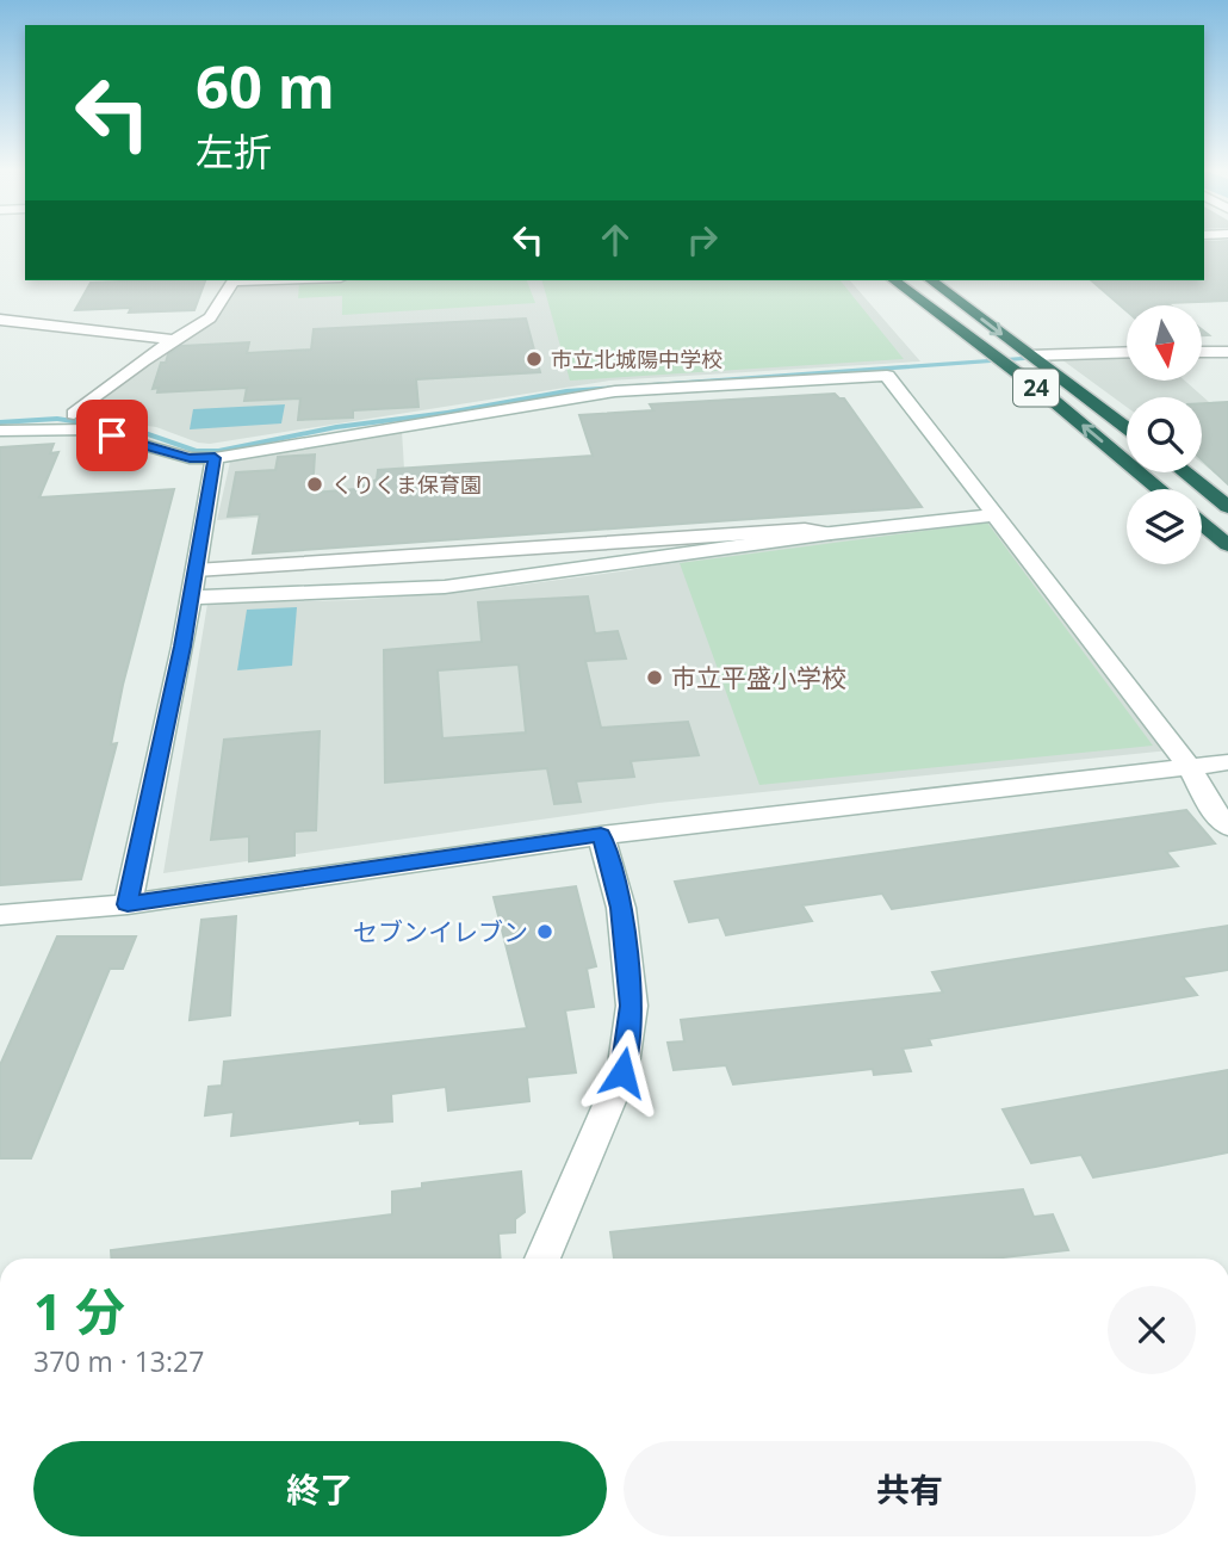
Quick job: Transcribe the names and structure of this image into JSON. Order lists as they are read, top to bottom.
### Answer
{
  "streets": {
    "highway": ["24"]
  },
  "places": [
    "市立北城陽中学校",
    "くりくま保育園",
    "市立平盛小学校",
    "セブンイレブン"
  ],
  "north": "bottom",
  "page": {
    "turn": ["60 m", "左折"],
    "heading": ["1 分", "370 m · 13:27"],
    "buttons": ["終了", "共有"]
  }
}
